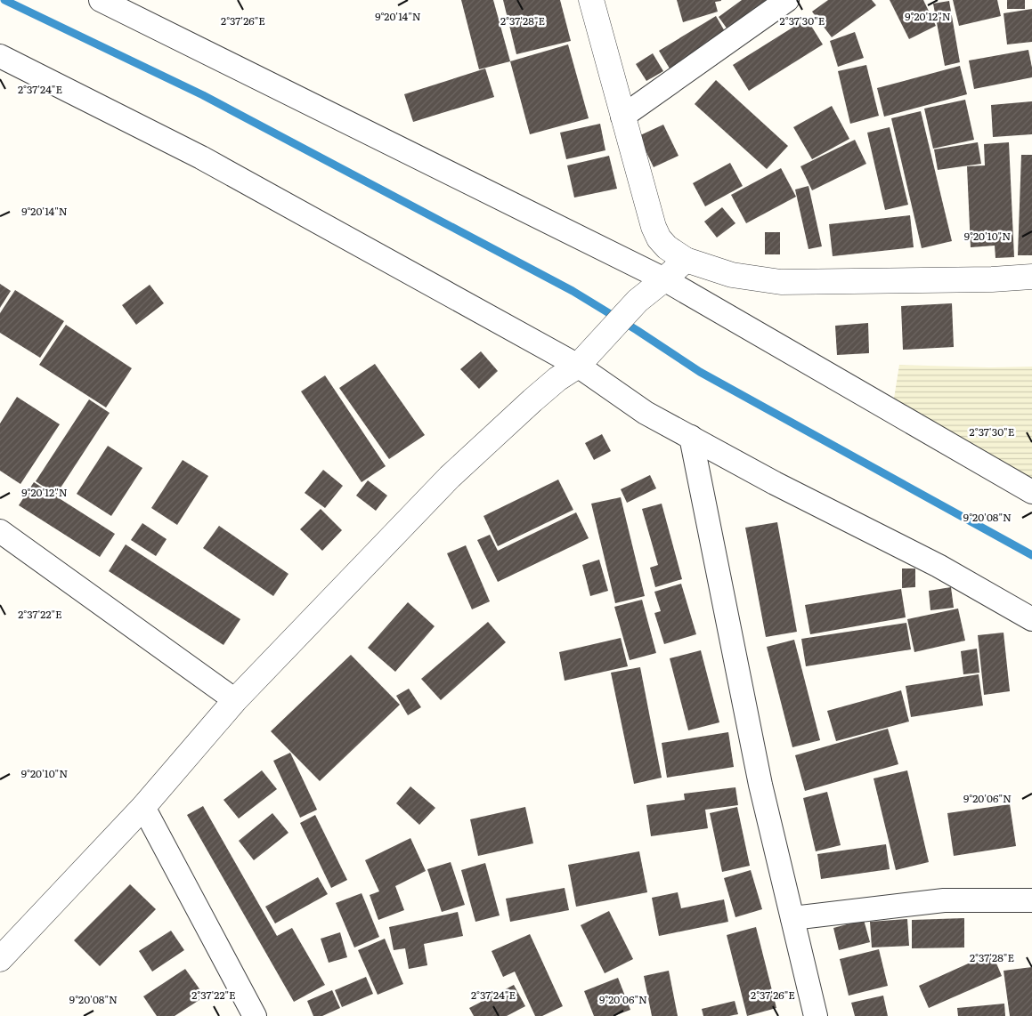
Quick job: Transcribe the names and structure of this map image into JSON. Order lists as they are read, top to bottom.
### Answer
{
  "coordinates": [
    "9°20'14\"N",
    "9°20'12\"N",
    "2°37'26\"E",
    "2°37'28\"E",
    "2°37'30\"E",
    "2°37'24\"E",
    "9°20'10\"N",
    "9°20'08\"N",
    "2°37'22\"E",
    "9°20'06\"N"
  ]
}
